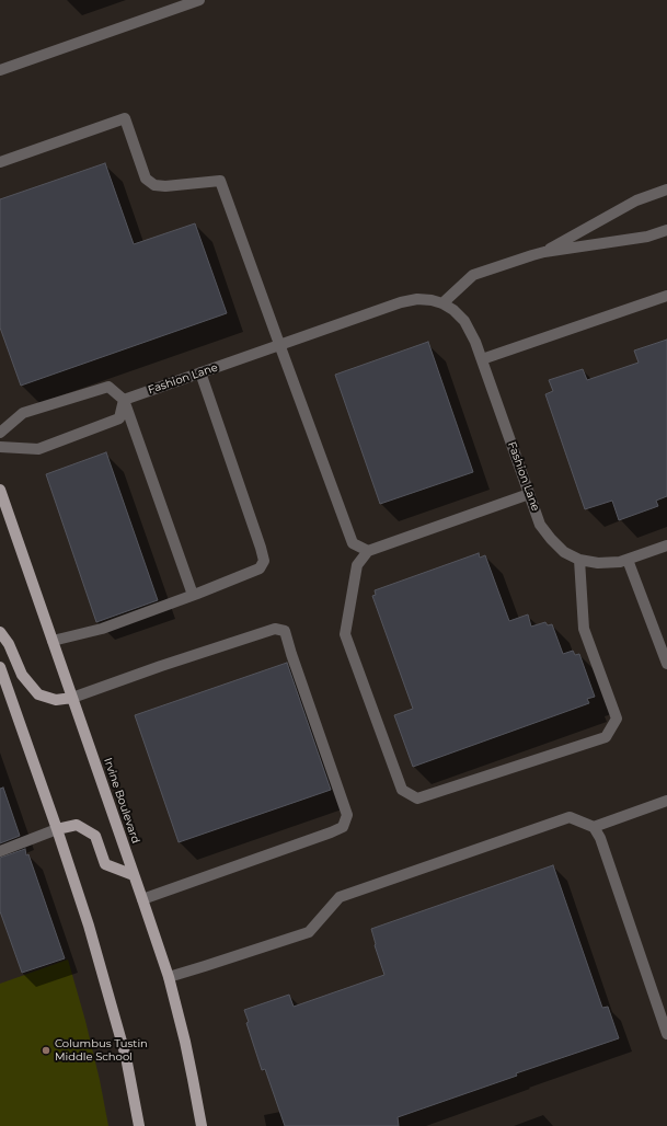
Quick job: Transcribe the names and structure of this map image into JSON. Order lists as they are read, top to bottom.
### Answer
{
  "streets": {
    "main road": ["Irvine Boulevard"],
    "street": ["Fashion Lane"]
  },
  "places": ["Columbus Tustin Middle School"]
}
